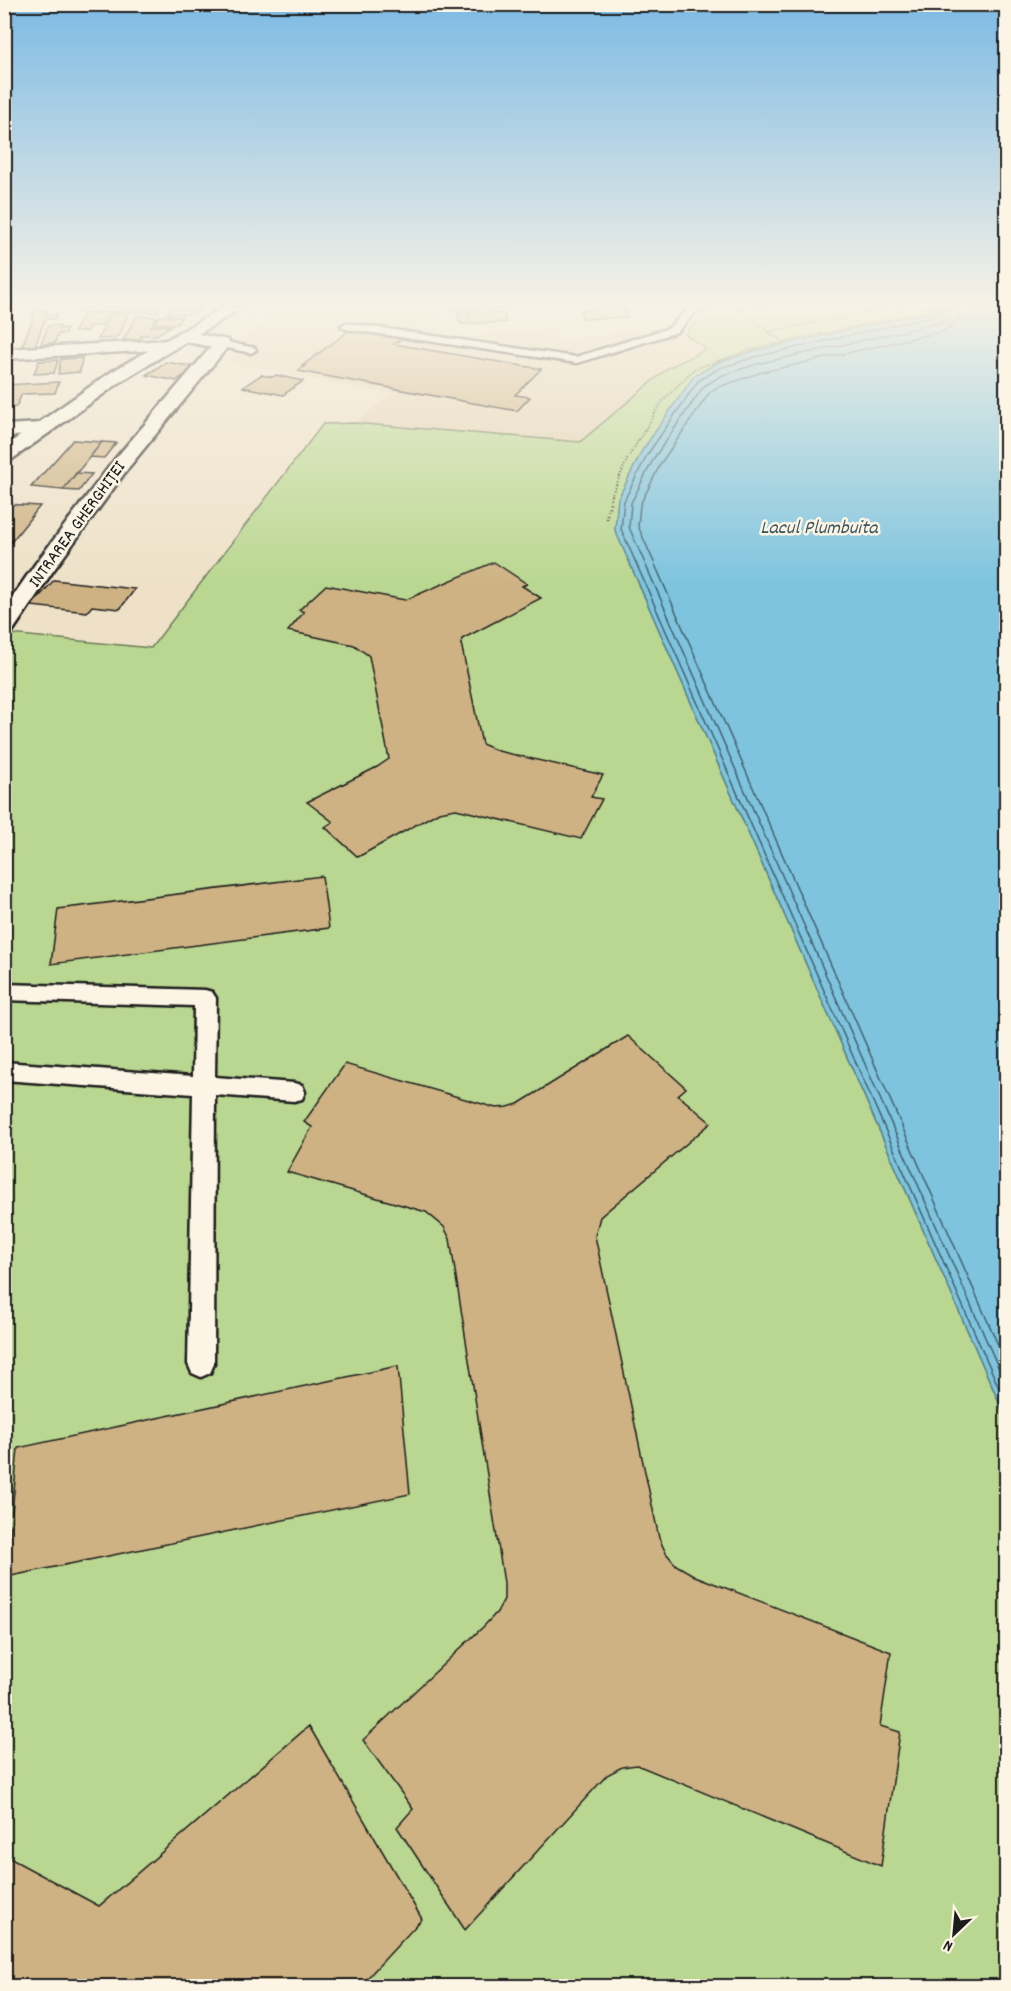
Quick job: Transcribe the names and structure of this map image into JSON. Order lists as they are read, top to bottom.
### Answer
{
  "streets": {
    "street": ["INTRAREA GHERGHIȚEI"]
  },
  "water": ["Lacul Plumbuita"],
  "north": "bottom left"
}
